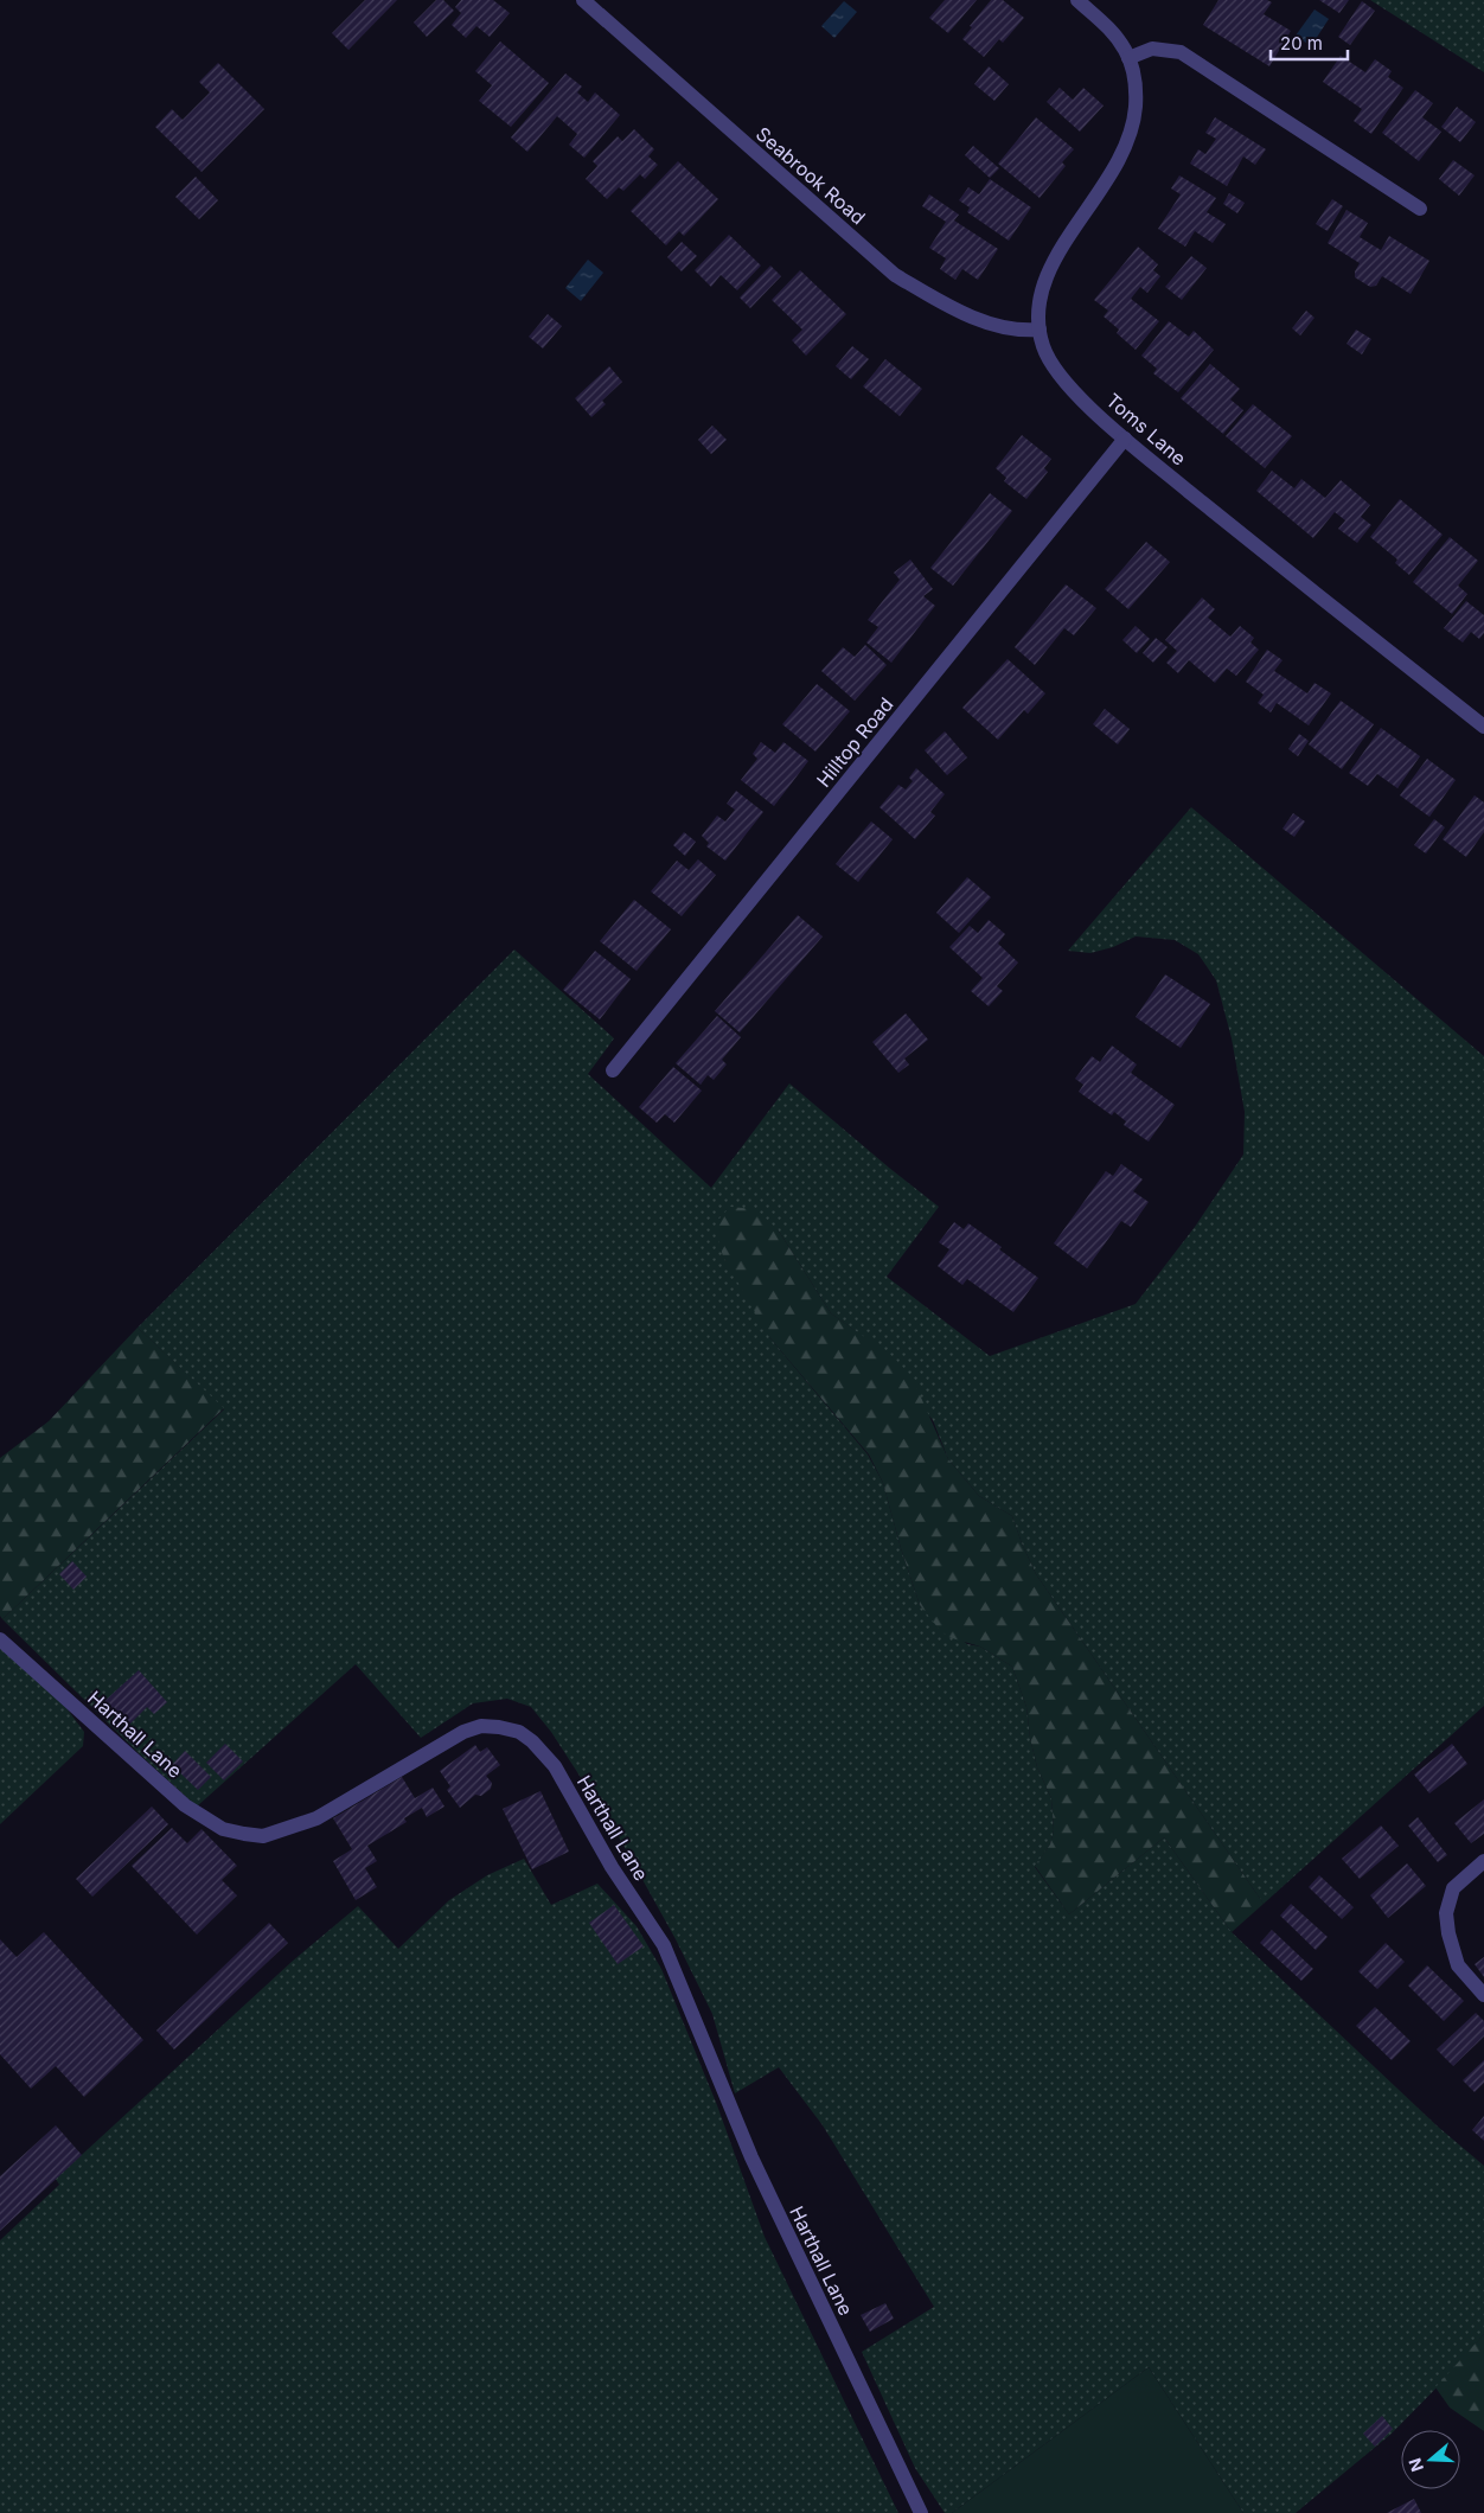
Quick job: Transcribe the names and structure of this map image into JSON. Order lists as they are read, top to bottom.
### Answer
{
  "streets": {
    "street": [
      "Seabrook Road",
      "Toms Lane",
      "Hilltop Road",
      "Harthall Lane"
    ]
  },
  "crossings": [
    ["Seabrook Road", "Toms Lane"],
    ["Toms Lane", "Hilltop Road"]
  ],
  "scale_bar": "20 m",
  "north": "left"
}
